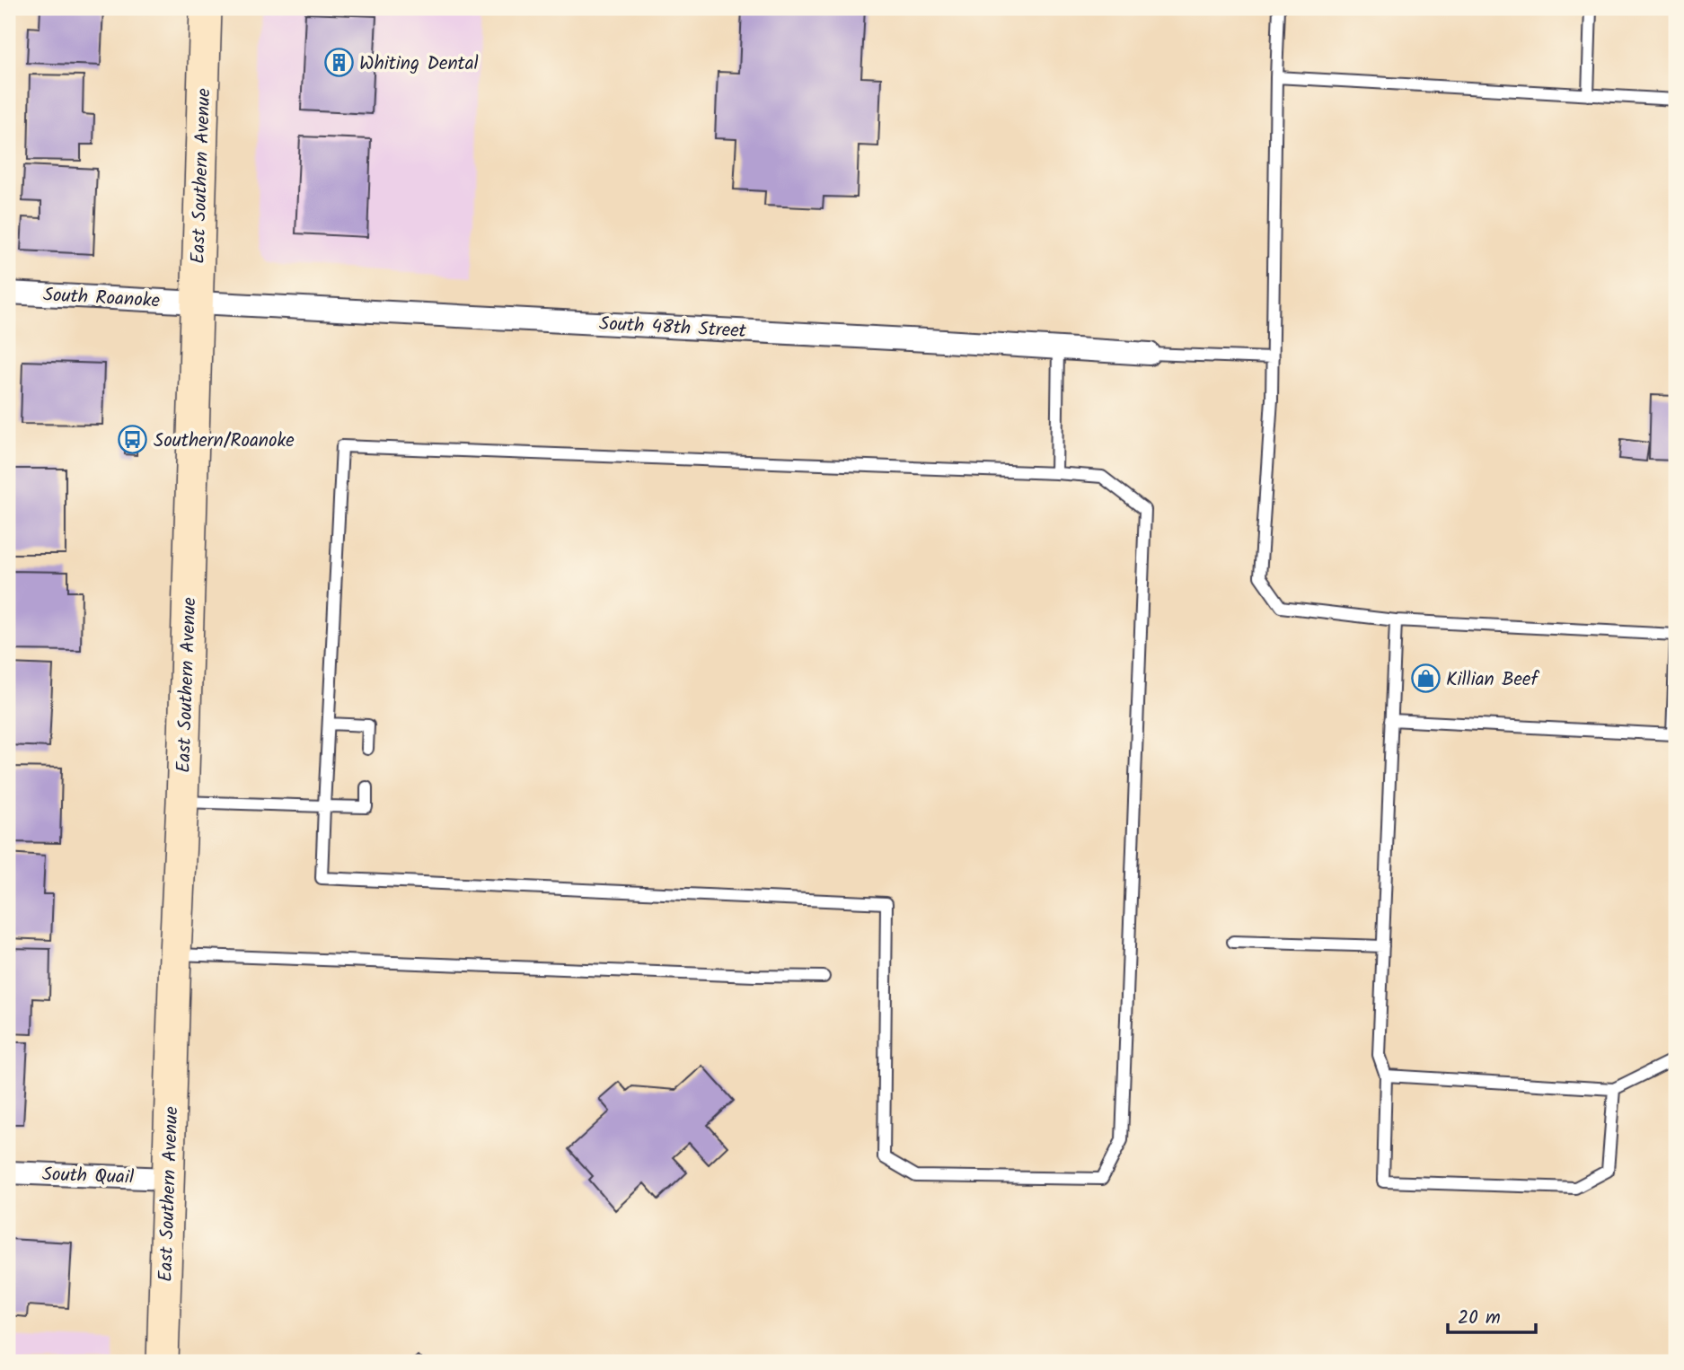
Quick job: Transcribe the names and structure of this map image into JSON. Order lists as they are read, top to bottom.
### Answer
{
  "streets": {
    "main road": ["East Southern Avenue"],
    "street": ["South Roanoke", "South 48th Street", "South Quail"]
  },
  "crossings": [
    ["East Southern Avenue", "South Roanoke"],
    ["East Southern Avenue", "South 48th Street"],
    ["East Southern Avenue", "South Quail"],
    ["South Roanoke", "South 48th Street"]
  ],
  "places": {
    "building": ["Whiting Dental"],
    "bus stop": ["Southern/Roanoke"],
    "shop": ["Killian Beef"]
  },
  "scale_bar": "20 m"
}
